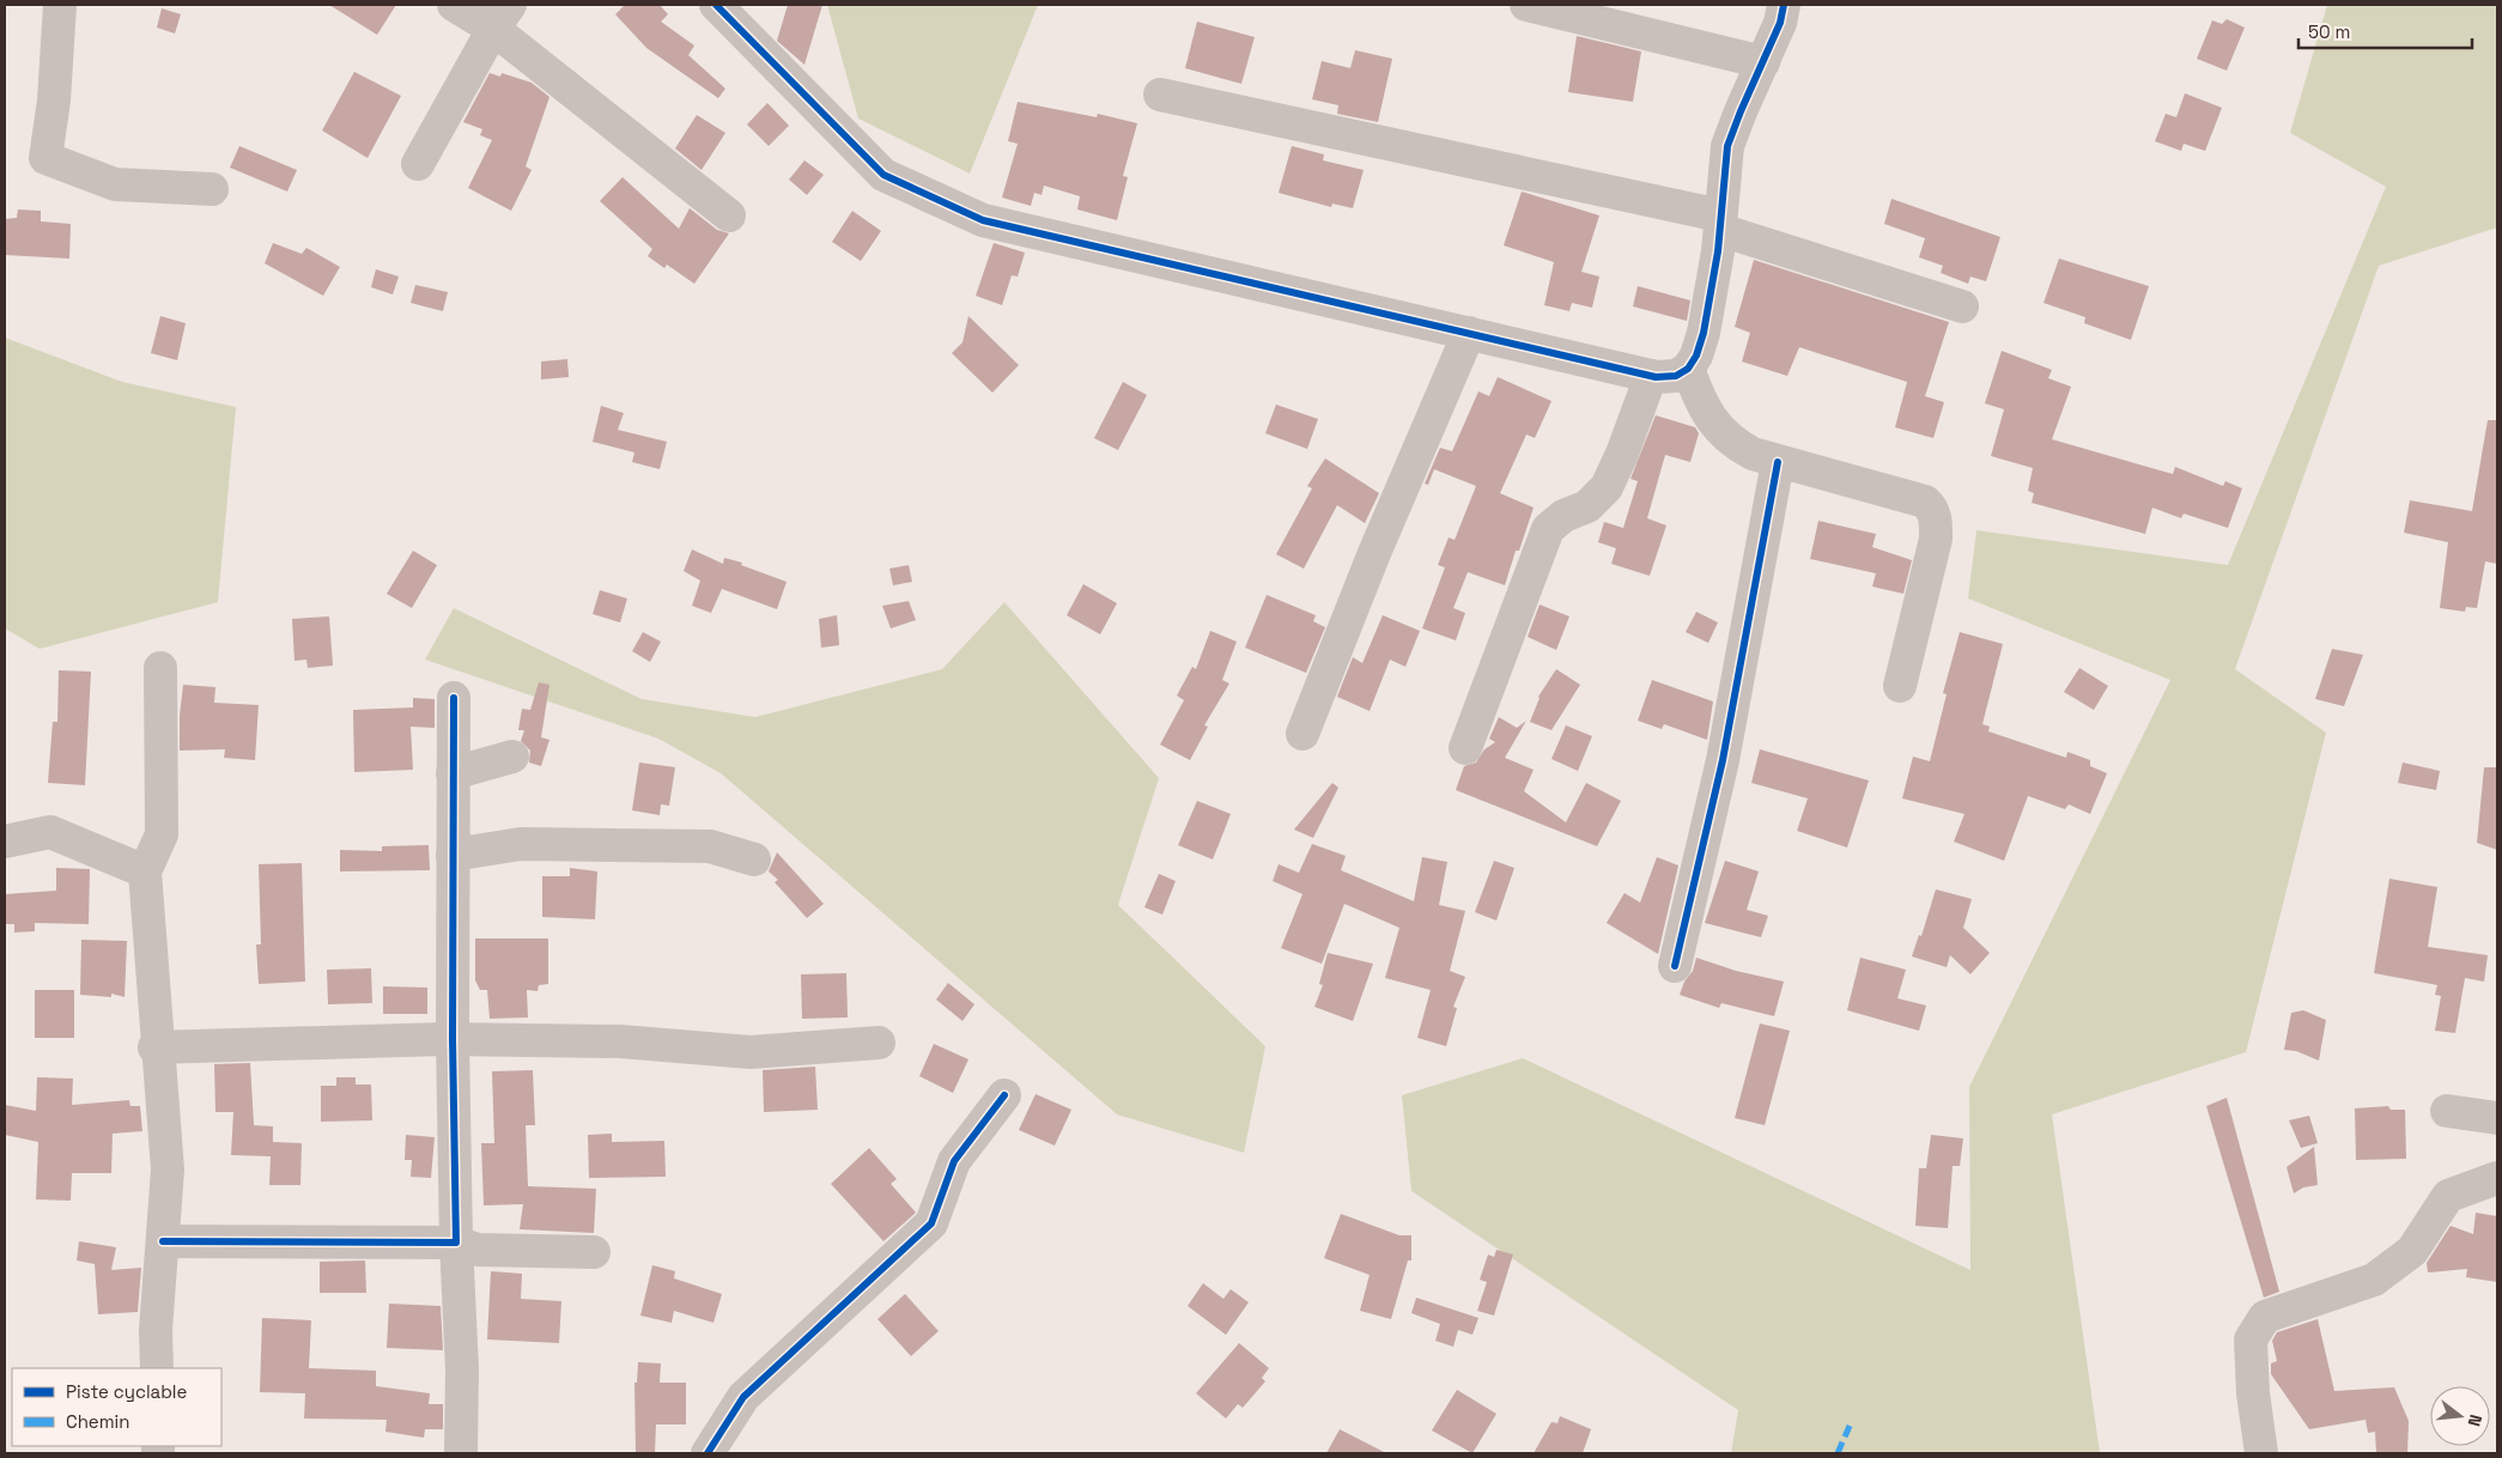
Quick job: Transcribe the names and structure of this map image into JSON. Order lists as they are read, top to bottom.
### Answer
{
  "legend": ["Piste cyclable", "Chemin"],
  "scale_bar": "50 m",
  "north": "right"
}
